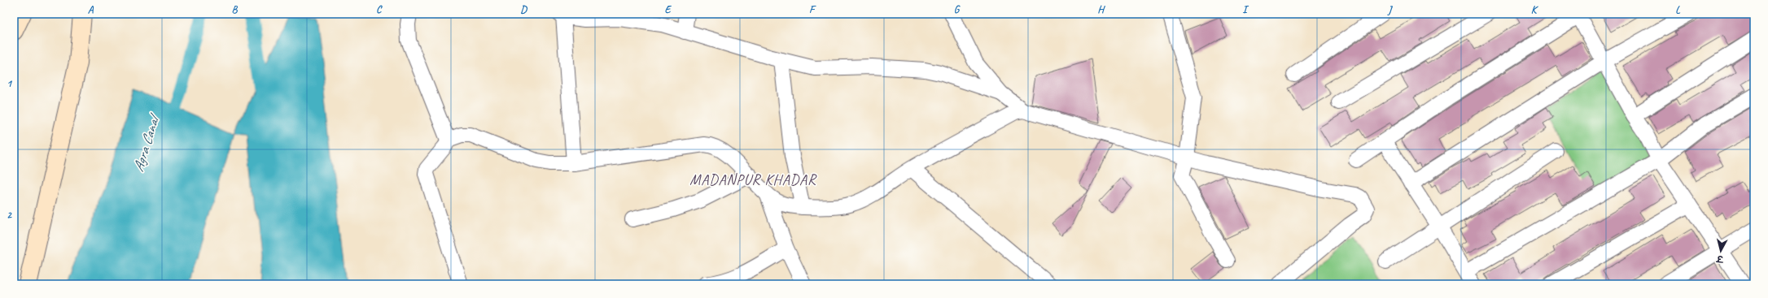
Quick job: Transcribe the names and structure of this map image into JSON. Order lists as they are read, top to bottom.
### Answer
{
  "districts": ["MADANPUR KHADAR"],
  "water": ["Agra Canal"],
  "north": "bottom",
  "grid": {
    "columns": [
      "A",
      "B",
      "C",
      "D",
      "E",
      "F",
      "G",
      "H",
      "I",
      "J",
      "K",
      "L"
    ],
    "rows": ["1", "2"]
  }
}
